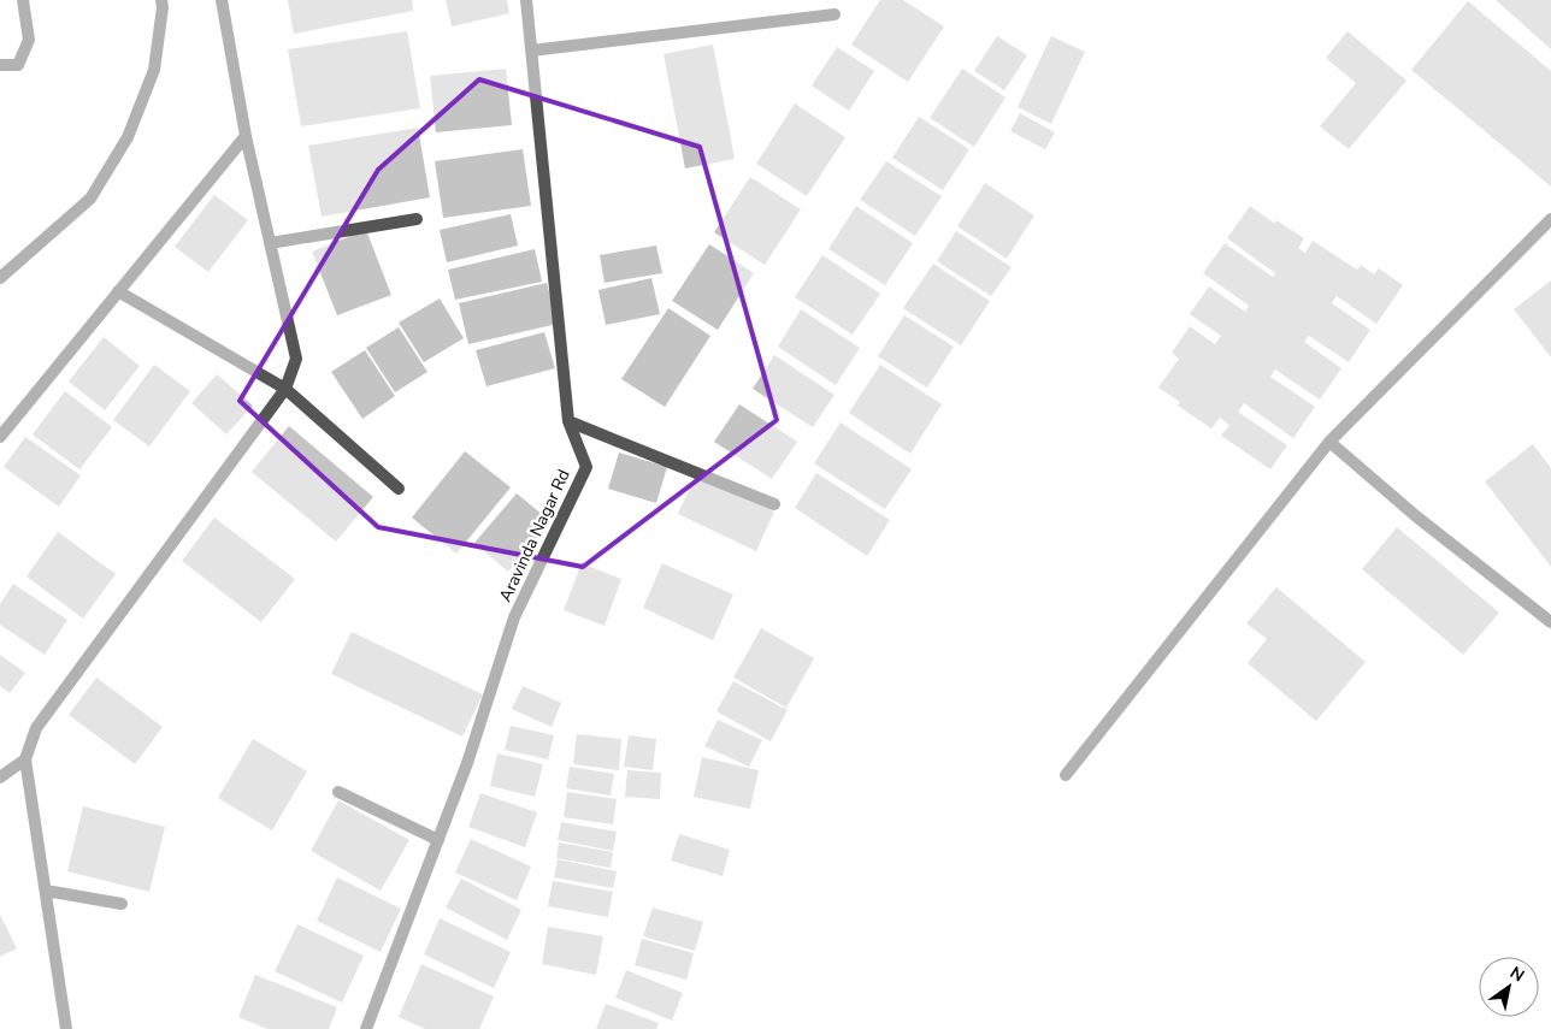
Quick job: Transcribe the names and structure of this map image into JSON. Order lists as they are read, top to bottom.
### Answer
{
  "streets": {
    "street": ["Aravinda Nagar Rd"]
  },
  "north": "top right"
}
